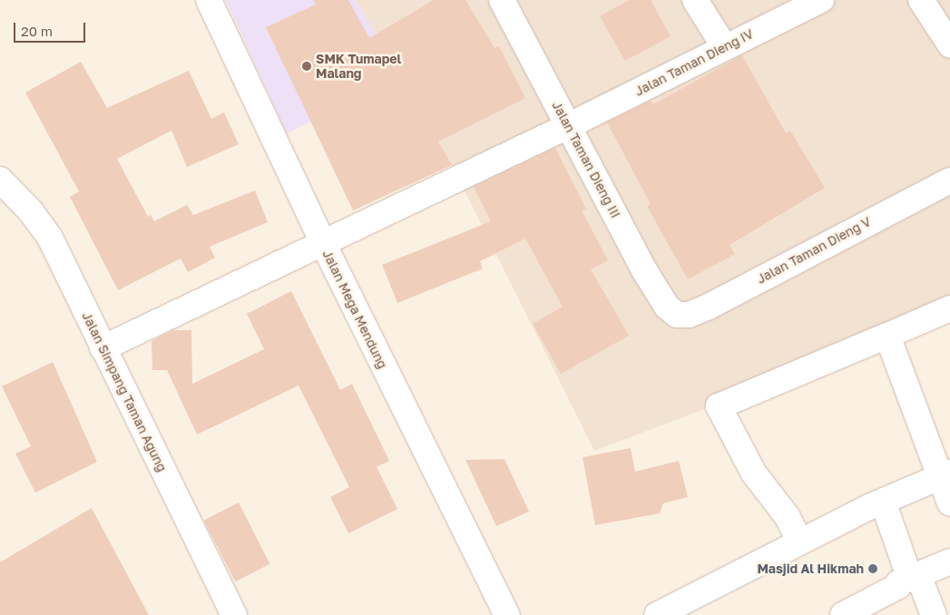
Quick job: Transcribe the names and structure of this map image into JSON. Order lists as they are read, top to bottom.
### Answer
{
  "streets": {
    "street": [
      "Jalan Taman Dieng IV",
      "Jalan Taman Dieng III",
      "Jalan Taman Dieng V",
      "Jalan Mega Mendung",
      "Jalan Simpang Taman Agung"
    ]
  },
  "crossings": [
    ["Jalan Taman Dieng IV", "Jalan Taman Dieng III"],
    ["Jalan Taman Dieng IV", "Jalan Mega Mendung"],
    ["Jalan Taman Dieng IV", "Jalan Simpang Taman Agung"],
    ["Jalan Taman Dieng III", "Jalan Taman Dieng V"]
  ],
  "places": ["SMK Tumapel Malang", "Masjid Al Hikmah"],
  "scale_bar": "20 m"
}
